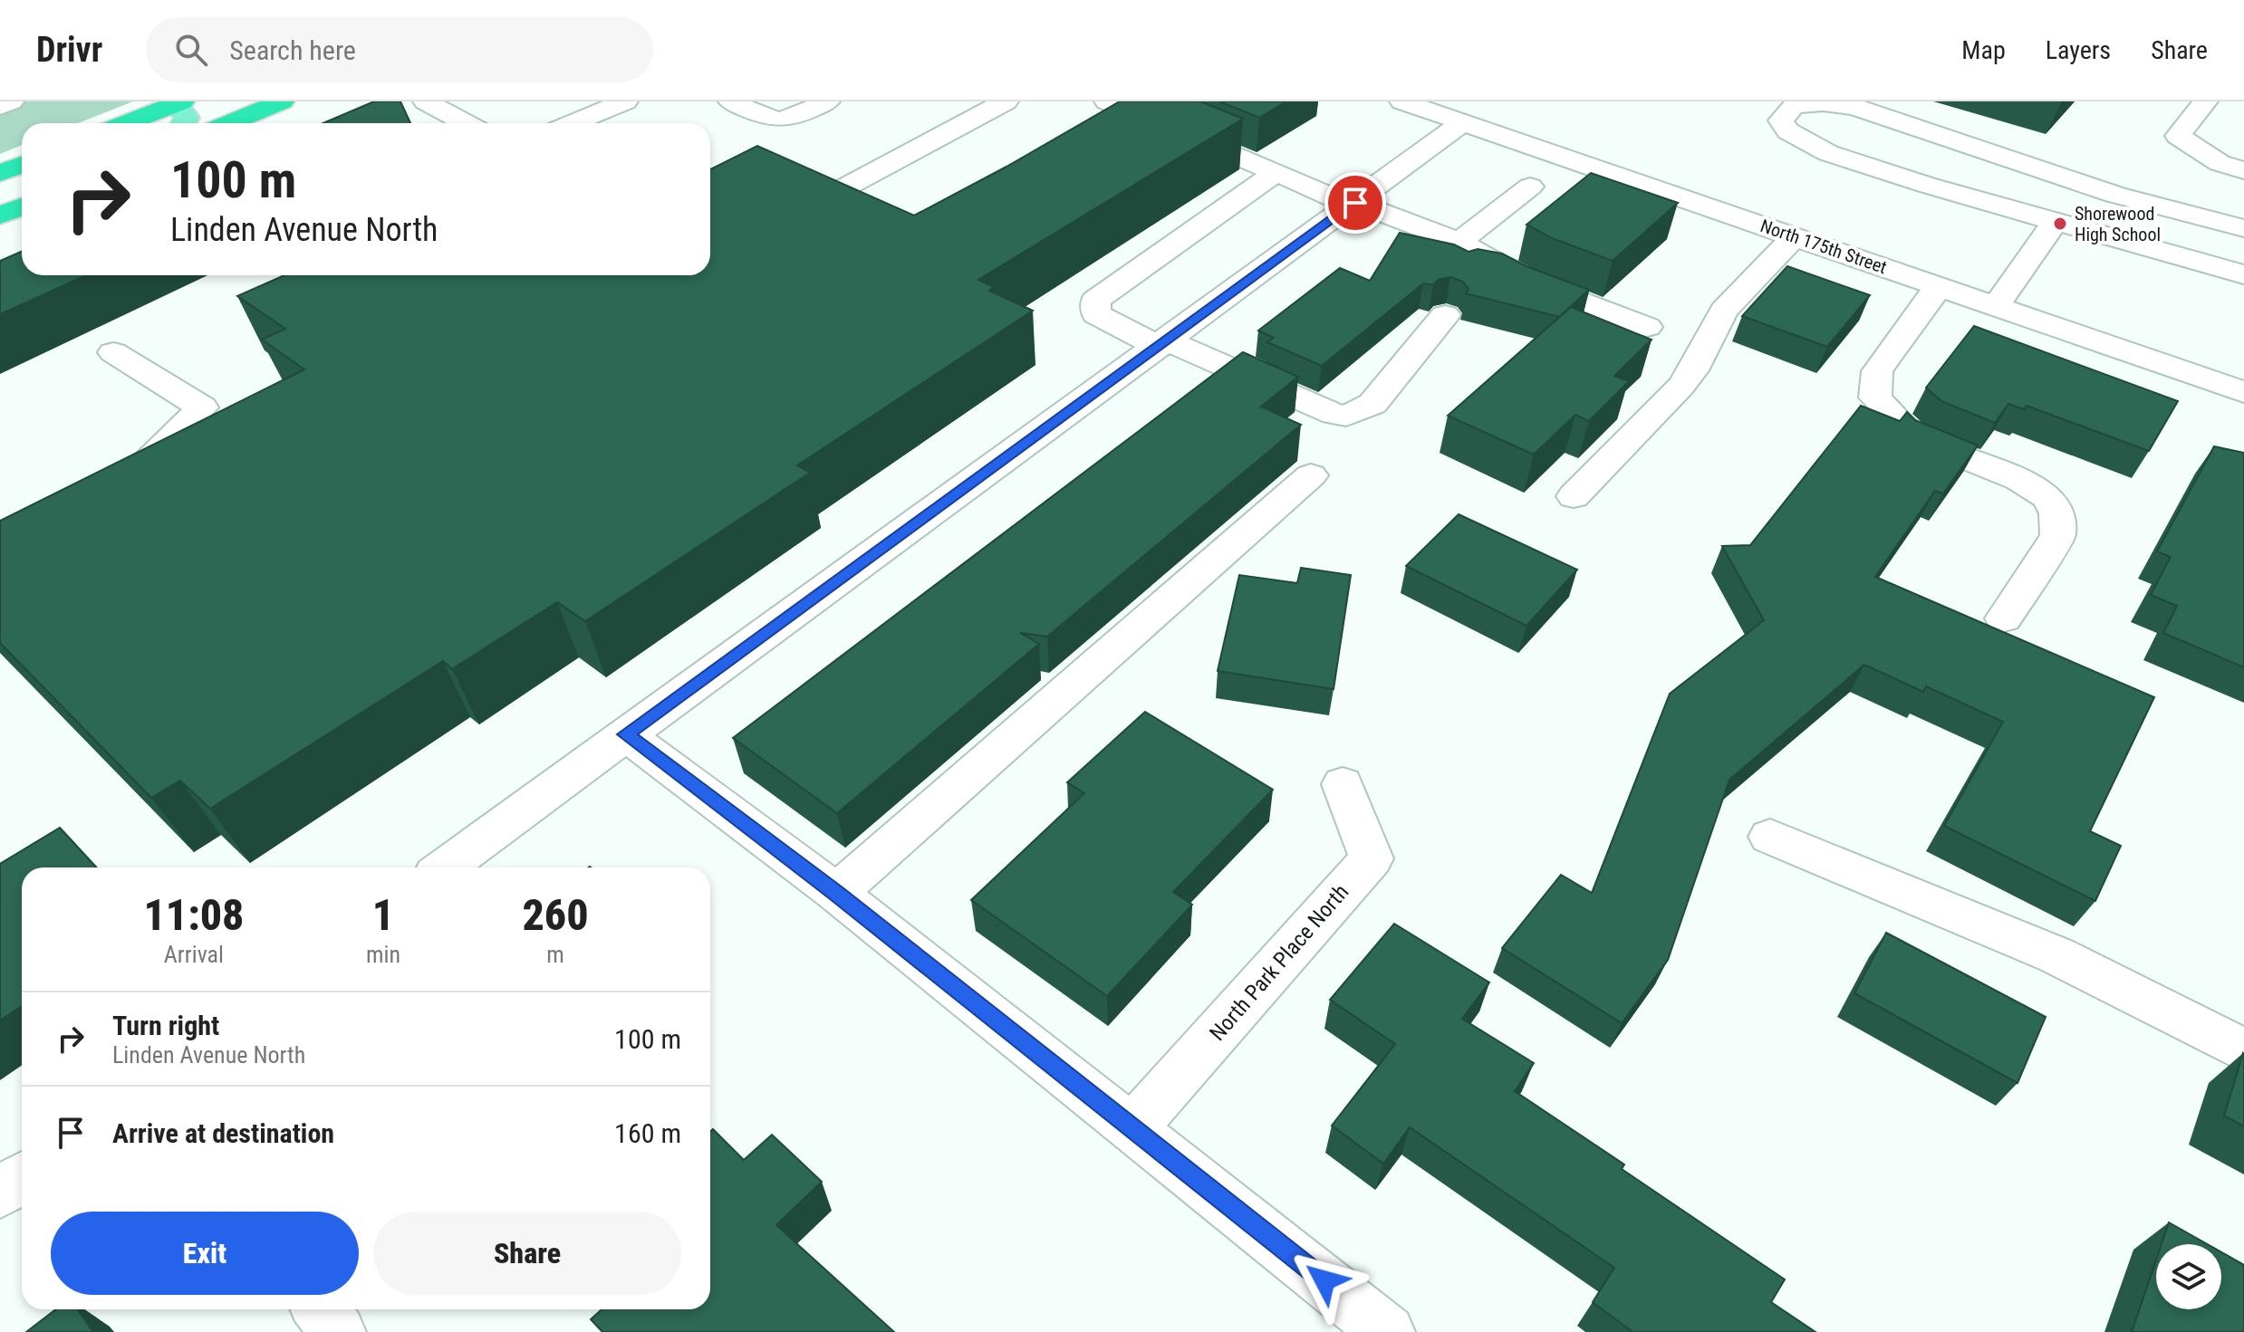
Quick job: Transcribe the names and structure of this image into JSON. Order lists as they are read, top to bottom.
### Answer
{
  "streets": {
    "street": ["North 175th Street", "North Park Place North"]
  },
  "places": ["Shorewood High School"],
  "page": {
    "header": "Drivr",
    "search": "Search here",
    "nav": ["Map", "Layers", "Share"],
    "turn": ["100 m", "Linden Avenue North"],
    "eta": [
      "11:08",
      "Arrival",
      "1",
      "min",
      "260",
      "m"
    ],
    "list": [
      {
        "name": "Turn right",
        "note": "Linden Avenue North",
        "value": "100 m"
      },
      {
        "name": "Arrive at destination",
        "value": "160 m"
      }
    ],
    "buttons": ["Exit", "Share"]
  }
}
